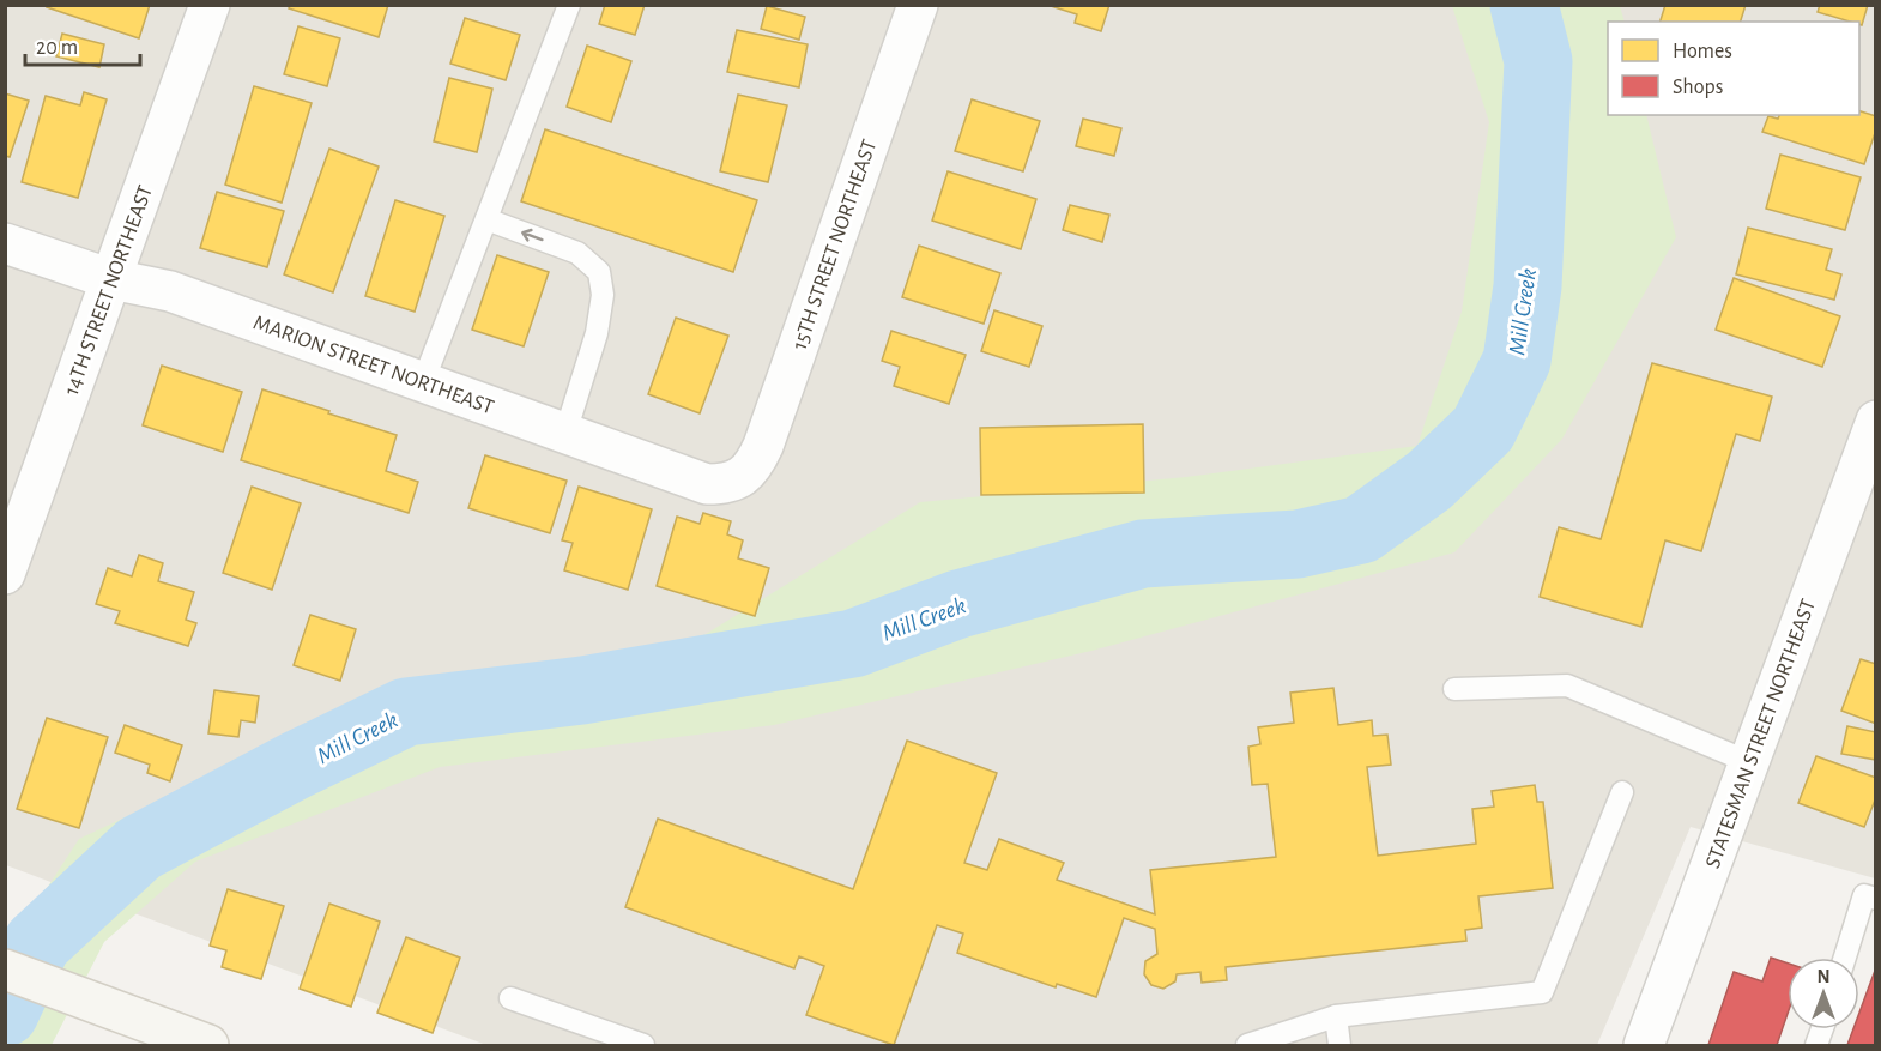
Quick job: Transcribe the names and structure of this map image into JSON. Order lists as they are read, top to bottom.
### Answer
{
  "streets": {
    "street": [
      "15TH STREET NORTHEAST",
      "14TH STREET NORTHEAST",
      "MARION STREET NORTHEAST",
      "STATESMAN STREET NORTHEAST"
    ]
  },
  "crossings": [
    ["15TH STREET NORTHEAST", "MARION STREET NORTHEAST"],
    ["14TH STREET NORTHEAST", "MARION STREET NORTHEAST"]
  ],
  "water": ["Mill Creek"],
  "legend": ["Homes", "Shops"],
  "scale_bar": "20 m",
  "north": "top"
}
